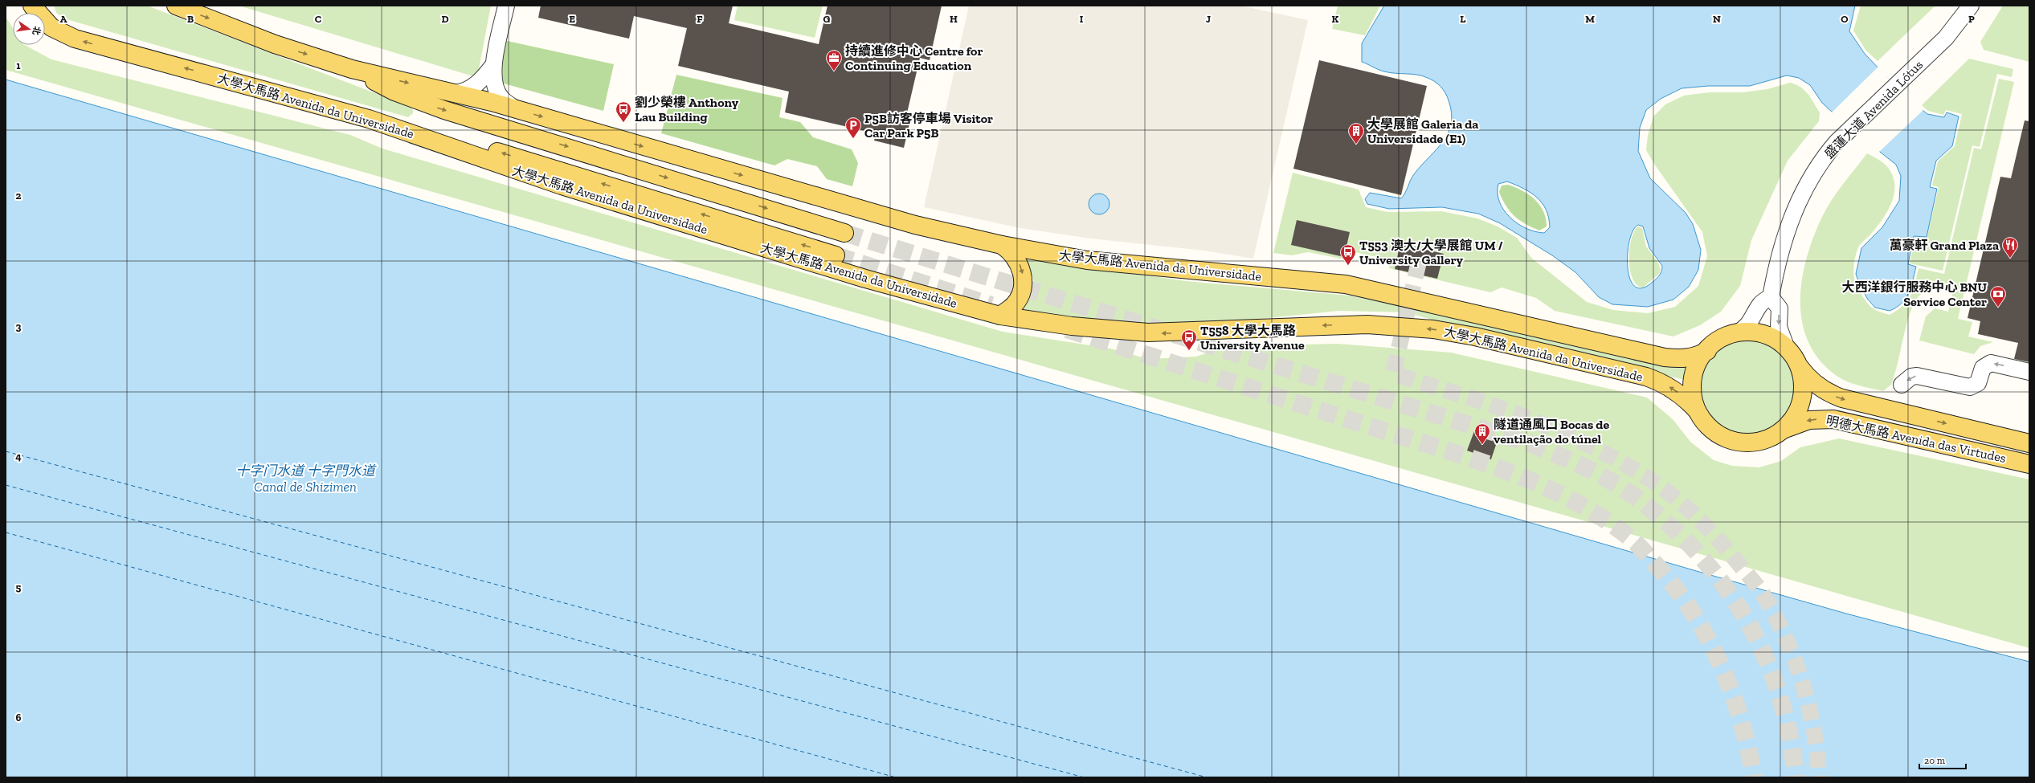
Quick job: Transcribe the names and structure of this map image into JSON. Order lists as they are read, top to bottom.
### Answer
{
  "streets": {
    "main road": ["大學大馬路 Avenida da Universidade", "明德大馬路 Avenida das Virtudes"],
    "street": ["盛蓮大道 Avenida Lótus"]
  },
  "crossings": [
    ["大學大馬路 Avenida da Universidade", "明德大馬路 Avenida das Virtudes"]
  ],
  "water": ["十字门水道 十字門水道 Canal de Shizimen"],
  "places": {
    "office": ["持續進修中心 Centre for Continuing Education"],
    "bus stop": ["劉少榮樓 Anthony Lau Building", "T553 澳大/大學展館 UM / University Gallery", "T558 大學大馬路 University Avenue"],
    "parking": ["P5B訪客停車場 Visitor Car Park P5B"],
    "building": ["大學展館 Galeria da Universidade (E1)", "隧道通風口 Bocas de ventilação do túnel"],
    "restaurant": ["萬豪軒 Grand Plaza"],
    "bank": ["大西洋銀行服務中心 BNU Service Center"]
  },
  "scale_bar": "20 m",
  "north": "right",
  "grid": {
    "columns": [
      "A",
      "B",
      "C",
      "D",
      "E",
      "F",
      "G",
      "H",
      "I",
      "J",
      "K",
      "L",
      "M",
      "N",
      "O",
      "P"
    ],
    "rows": [
      "1",
      "2",
      "3",
      "4",
      "5",
      "6"
    ]
  }
}
